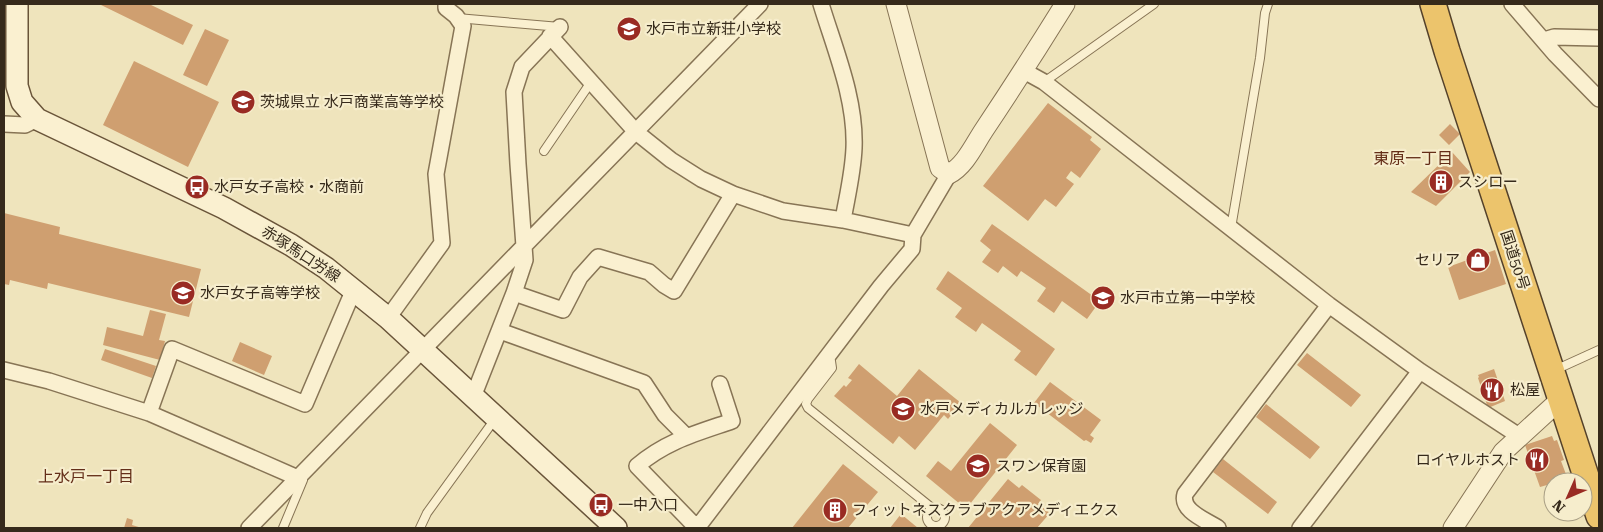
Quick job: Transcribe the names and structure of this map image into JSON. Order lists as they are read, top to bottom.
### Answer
{
  "streets": {
    "highway": ["国道50号"],
    "main road": ["赤塚馬口労線"]
  },
  "districts": ["東原一丁目", "上水戸一丁目"],
  "places": {
    "school or university": [
      "水戸市立新荘小学校",
      "茨城県立 水戸商業高等学校",
      "水戸女子高等学校",
      "水戸市立第一中学校",
      "水戸メディカルカレッジ",
      "スワン保育園"
    ],
    "building": ["スシロー", "フィットネスクラブアクアメディエクス"],
    "bus stop": ["水戸女子高校・水商前", "一中入口"],
    "shop": ["セリア"],
    "restaurant": ["松屋", "ロイヤルホスト"]
  },
  "north": "bottom left"
}
